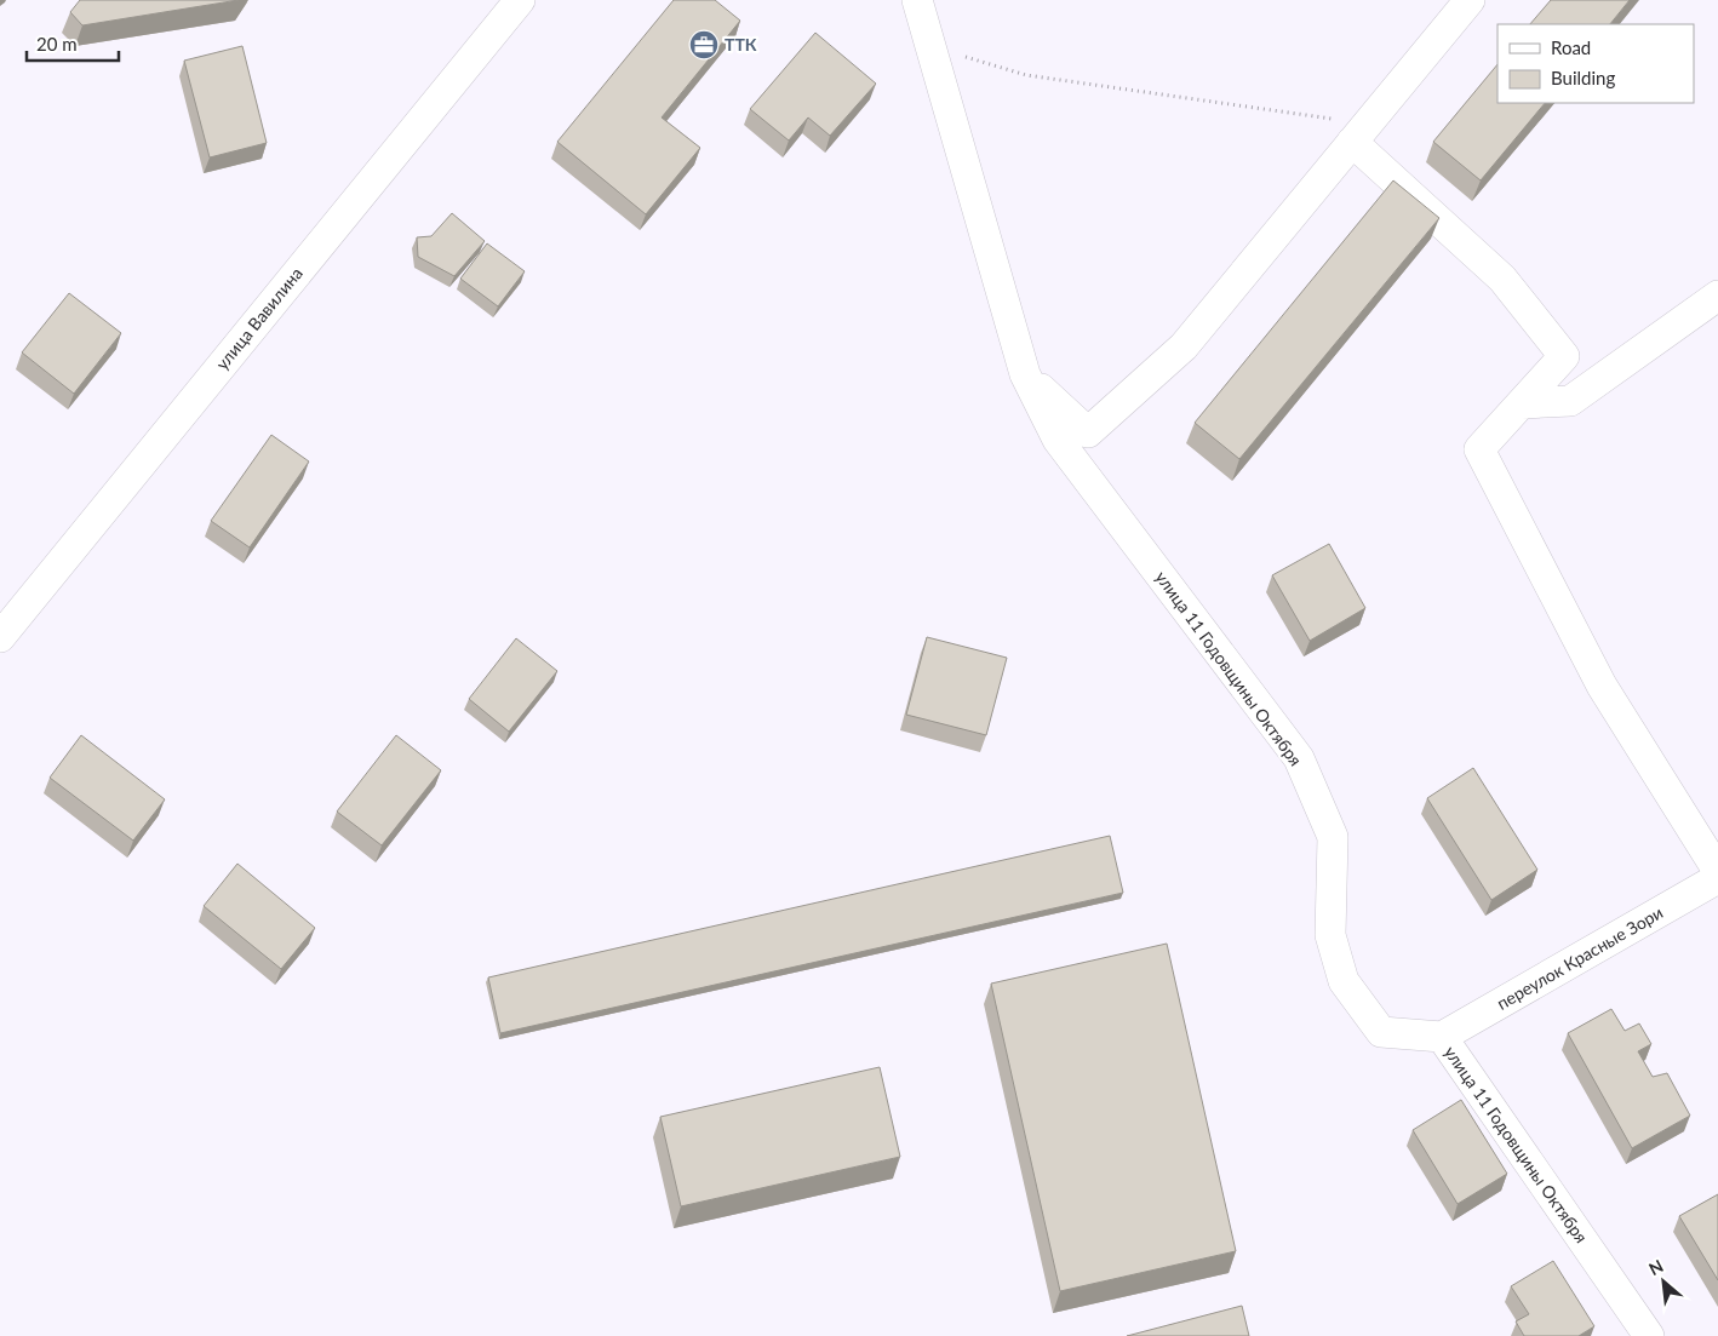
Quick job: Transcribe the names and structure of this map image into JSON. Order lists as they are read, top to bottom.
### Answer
{
  "streets": {
    "street": ["улица Вавилина", "улица 11 Годовщины Октября", "переулок Красные Зори"]
  },
  "crossings": [
    ["улица 11 Годовщины Октября", "переулок Красные Зори"]
  ],
  "places": {
    "office": ["ТТК"]
  },
  "legend": ["Road", "Building"],
  "scale_bar": "20 m",
  "north": "top left"
}
